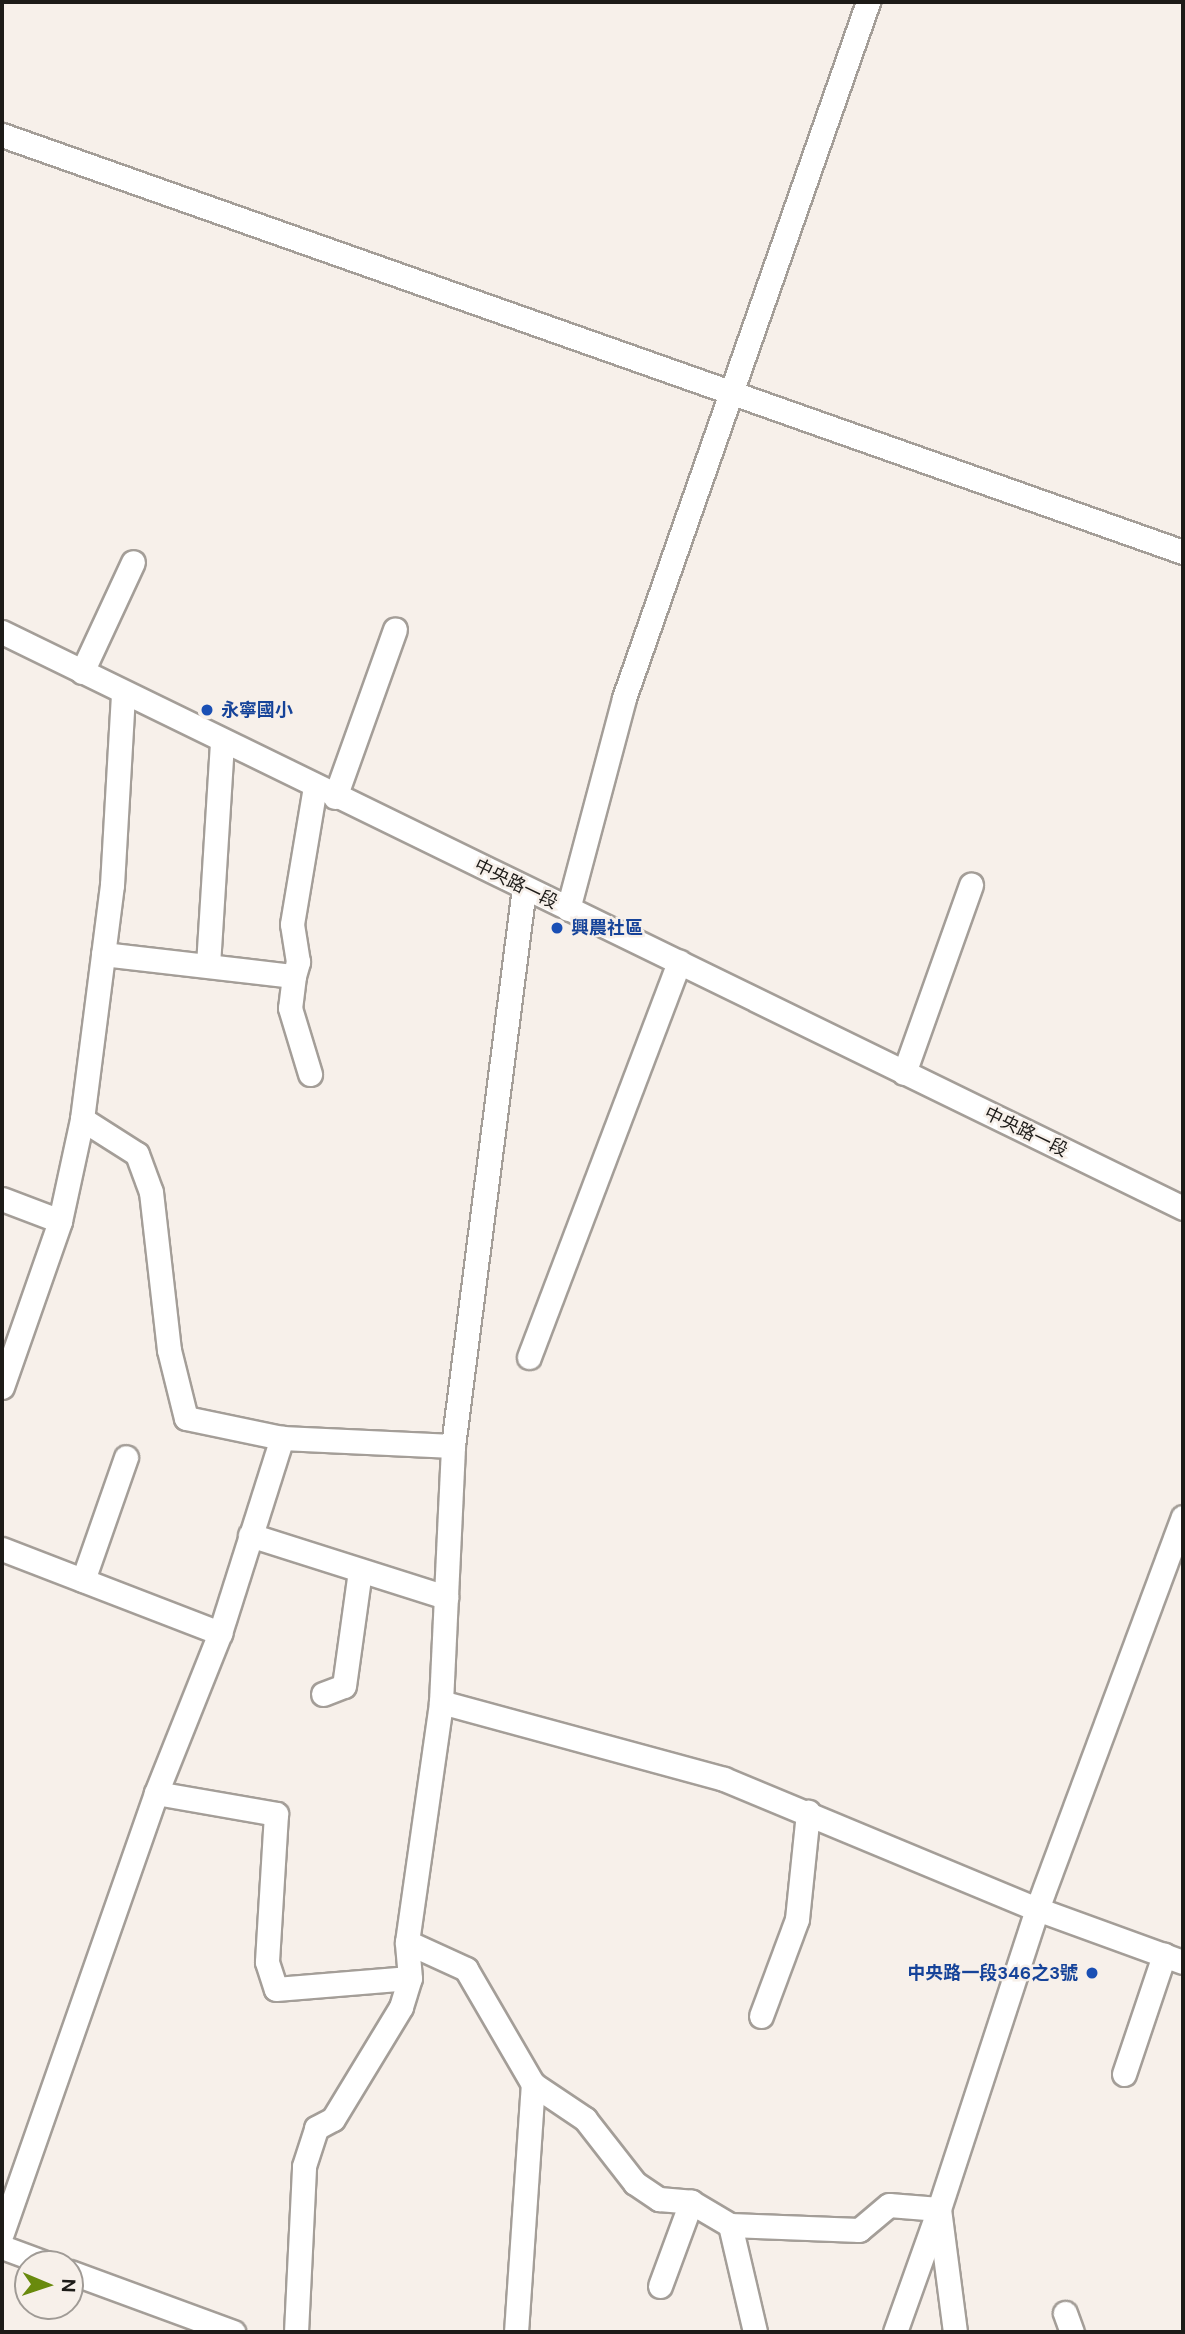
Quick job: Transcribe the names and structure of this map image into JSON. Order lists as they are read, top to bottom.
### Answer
{
  "streets": {
    "street": ["中央路一段"]
  },
  "places": ["永寧國小", "興農社區", "中央路一段346之3號"],
  "north": "right"
}
